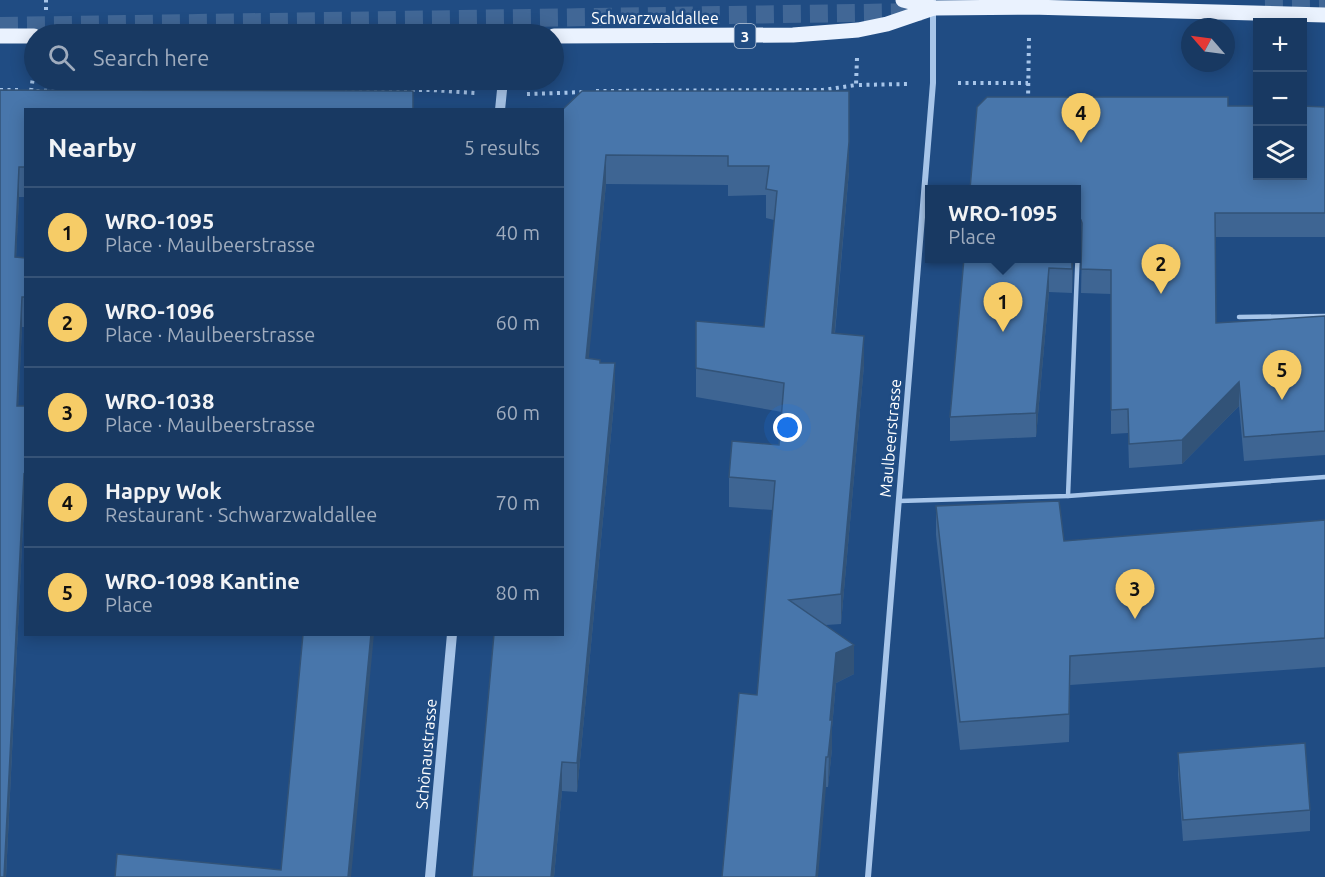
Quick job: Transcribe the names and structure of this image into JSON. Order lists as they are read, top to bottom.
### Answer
{
  "streets": {
    "main road": ["Schwarzwaldallee", "3"],
    "street": ["Maulbeerstrasse", "Schönaustrasse"]
  },
  "crossings": [
    ["Schwarzwaldallee", "Maulbeerstrasse"]
  ],
  "north": "top left",
  "page": {
    "map_buttons": ["+", "−"],
    "search": "Search here",
    "pins": [
      "4",
      "2",
      "1",
      "5",
      "3"
    ],
    "heading": ["Nearby", "5 results"],
    "popup": ["WRO-1095", "Place"],
    "list": [
      {
        "mark": "1",
        "name": "WRO-1095",
        "note": "Place · Maulbeerstrasse",
        "value": "40 m"
      },
      {
        "mark": "2",
        "name": "WRO-1096",
        "note": "Place · Maulbeerstrasse",
        "value": "60 m"
      },
      {
        "mark": "3",
        "name": "WRO-1038",
        "note": "Place · Maulbeerstrasse",
        "value": "60 m"
      },
      {
        "mark": "4",
        "name": "Happy Wok",
        "note": "Restaurant · Schwarzwaldallee",
        "value": "70 m"
      },
      {
        "mark": "5",
        "name": "WRO-1098 Kantine",
        "note": "Place",
        "value": "80 m"
      }
    ]
  }
}
